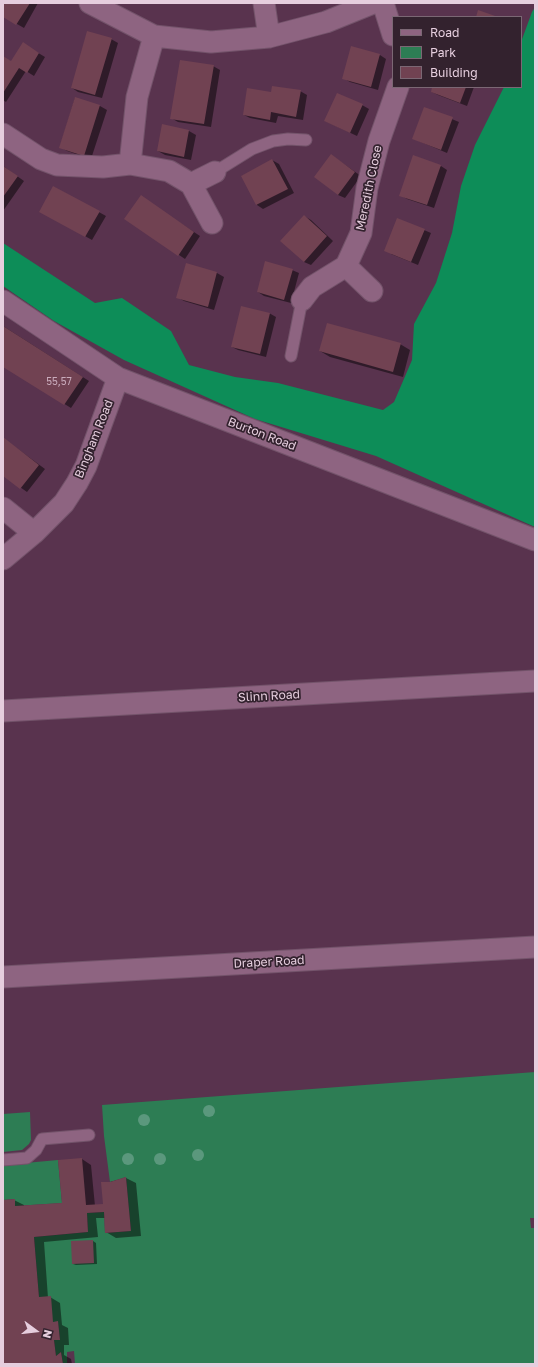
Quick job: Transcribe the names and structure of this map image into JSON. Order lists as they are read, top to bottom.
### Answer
{
  "streets": {
    "street": [
      "Meredith Close",
      "Burton Road",
      "Bingham Road",
      "Slinn Road",
      "Draper Road"
    ]
  },
  "crossings": [
    ["Burton Road", "Bingham Road"]
  ],
  "house_numbers": ["55,57"],
  "legend": ["Road", "Park", "Building"],
  "north": "right"
}
